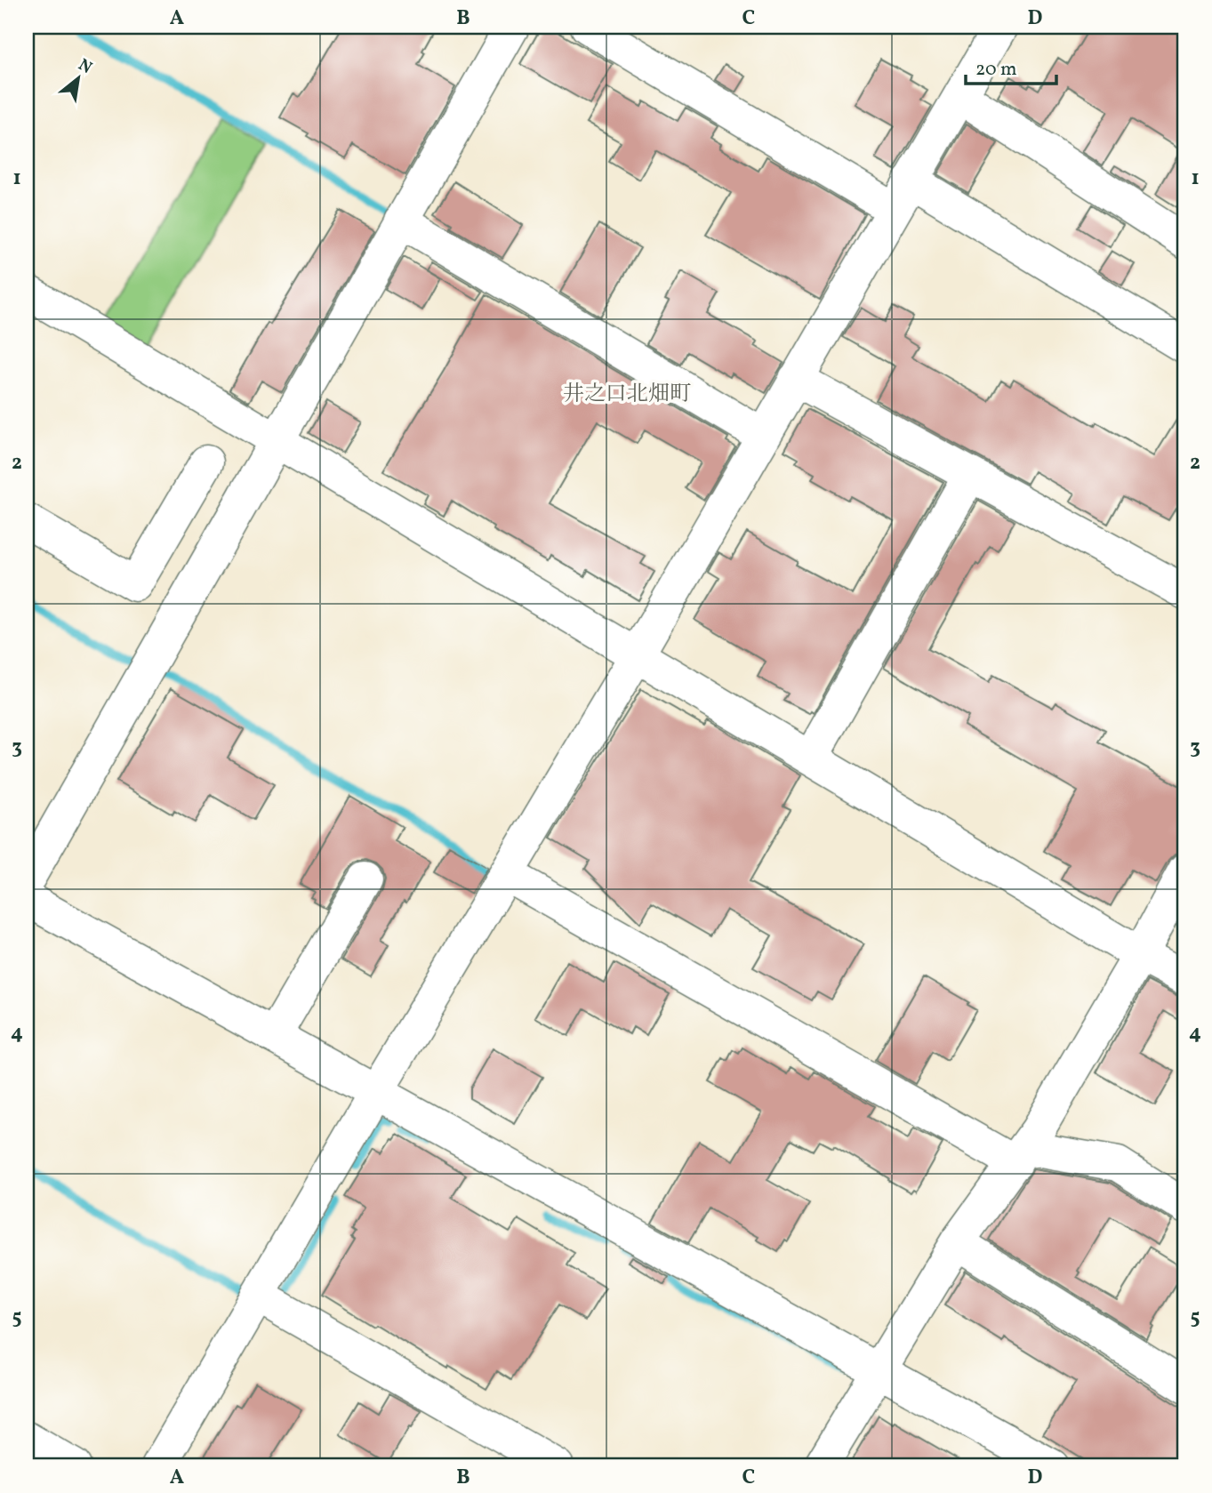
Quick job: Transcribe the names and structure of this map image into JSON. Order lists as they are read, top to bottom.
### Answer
{
  "districts": ["井之口北畑町"],
  "scale_bar": "20 m",
  "north": "top right",
  "grid": {
    "columns": [
      "A",
      "B",
      "C",
      "D"
    ],
    "rows": [
      "1",
      "2",
      "3",
      "4",
      "5"
    ]
  }
}
